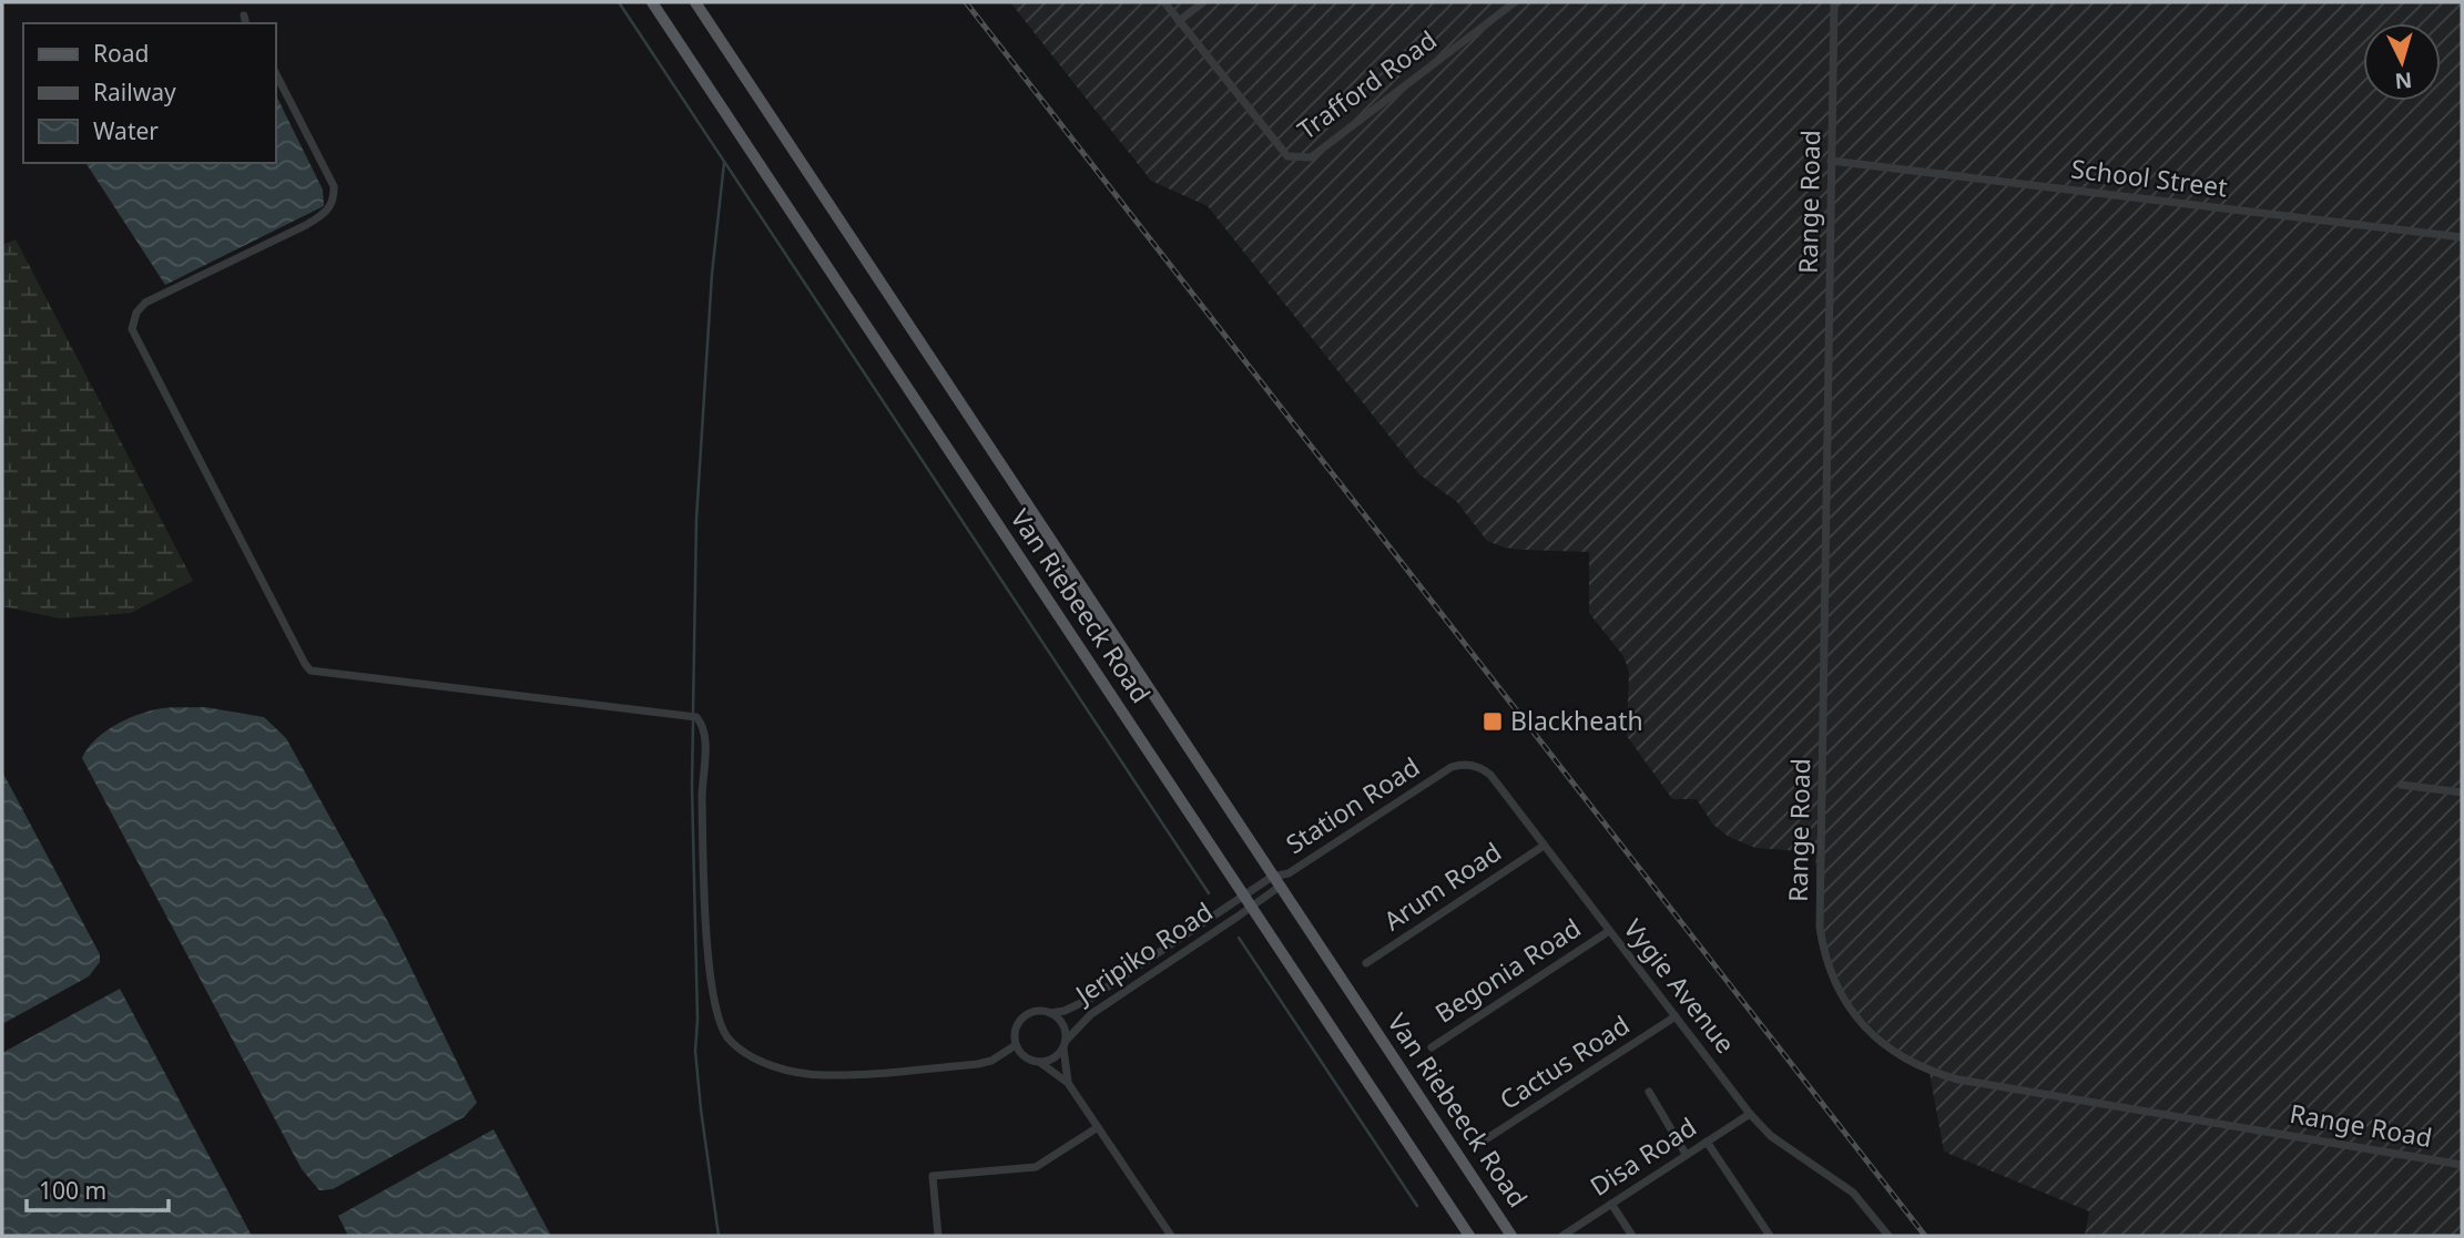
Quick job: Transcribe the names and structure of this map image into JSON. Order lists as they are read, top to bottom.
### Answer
{
  "streets": {
    "main road": ["Van Riebeeck Road"],
    "street": [
      "Trafford Road",
      "School Street",
      "Range Road",
      "Station Road",
      "Arum Road",
      "Jeripiko Road",
      "Begonia Road",
      "Vygie Avenue",
      "Cactus Road",
      "Disa Road"
    ]
  },
  "crossings": [
    ["School Street", "Range Road"],
    ["Van Riebeeck Road", "Station Road"],
    ["Van Riebeeck Road", "Jeripiko Road"],
    ["Station Road", "Jeripiko Road"],
    ["Station Road", "Vygie Avenue"],
    ["Arum Road", "Vygie Avenue"],
    ["Begonia Road", "Vygie Avenue"],
    ["Vygie Avenue", "Cactus Road"],
    ["Vygie Avenue", "Disa Road"]
  ],
  "places": {
    "transit": ["Blackheath"]
  },
  "legend": ["Road", "Railway", "Water"],
  "scale_bar": "100 m",
  "north": "bottom"
}
